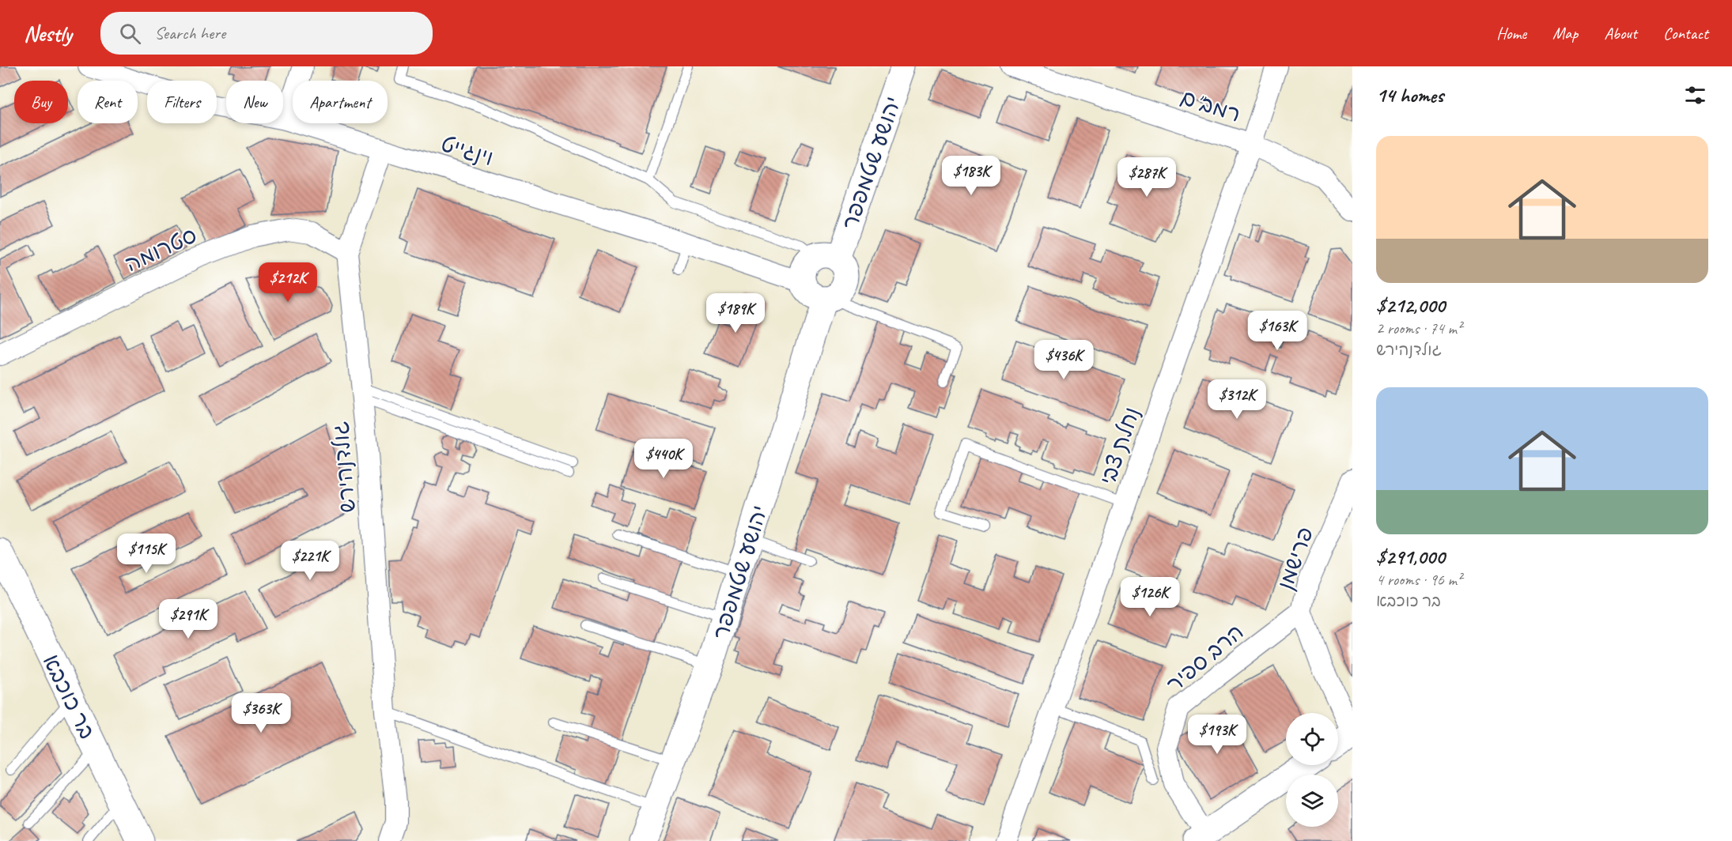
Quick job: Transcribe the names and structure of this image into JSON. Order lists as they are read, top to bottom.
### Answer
{
  "streets": {
    "street": [
      "רמב\"ם",
      "וינגייט",
      "יהושע שטמפפר",
      "סטרומה",
      "נחלת צבי",
      "גולדנהירש",
      "פרישמן",
      "הרב ספיר",
      "בר כוכבא"
    ]
  },
  "crossings": [
    ["רמב\"ם", "נחלת צבי"],
    ["וינגייט", "יהושע שטמפפר"],
    ["וינגייט", "גולדנהירש"],
    ["סטרומה", "גולדנהירש"],
    ["פרישמן", "הרב ספיר"]
  ],
  "page": {
    "header": "Nestly",
    "search": "Search here",
    "nav": [
      "Home",
      "Map",
      "About",
      "Contact"
    ],
    "heading": "14 homes",
    "chip": [
      "Buy",
      "Rent",
      "Filters",
      "New",
      "Apartment"
    ],
    "list": [
      {
        "name": "$212,000",
        "note": "2 rooms · 74 m² · גולדנהירש"
      },
      {
        "name": "$291,000",
        "note": "4 rooms · 96 m² · בר כוכבא"
      }
    ],
    "price": [
      "$183K",
      "$287K",
      "$212K",
      "$189K",
      "$163K",
      "$436K",
      "$312K",
      "$440K",
      "$115K",
      "$221K",
      "$126K",
      "$291K",
      "$363K",
      "$193K"
    ]
  }
}
